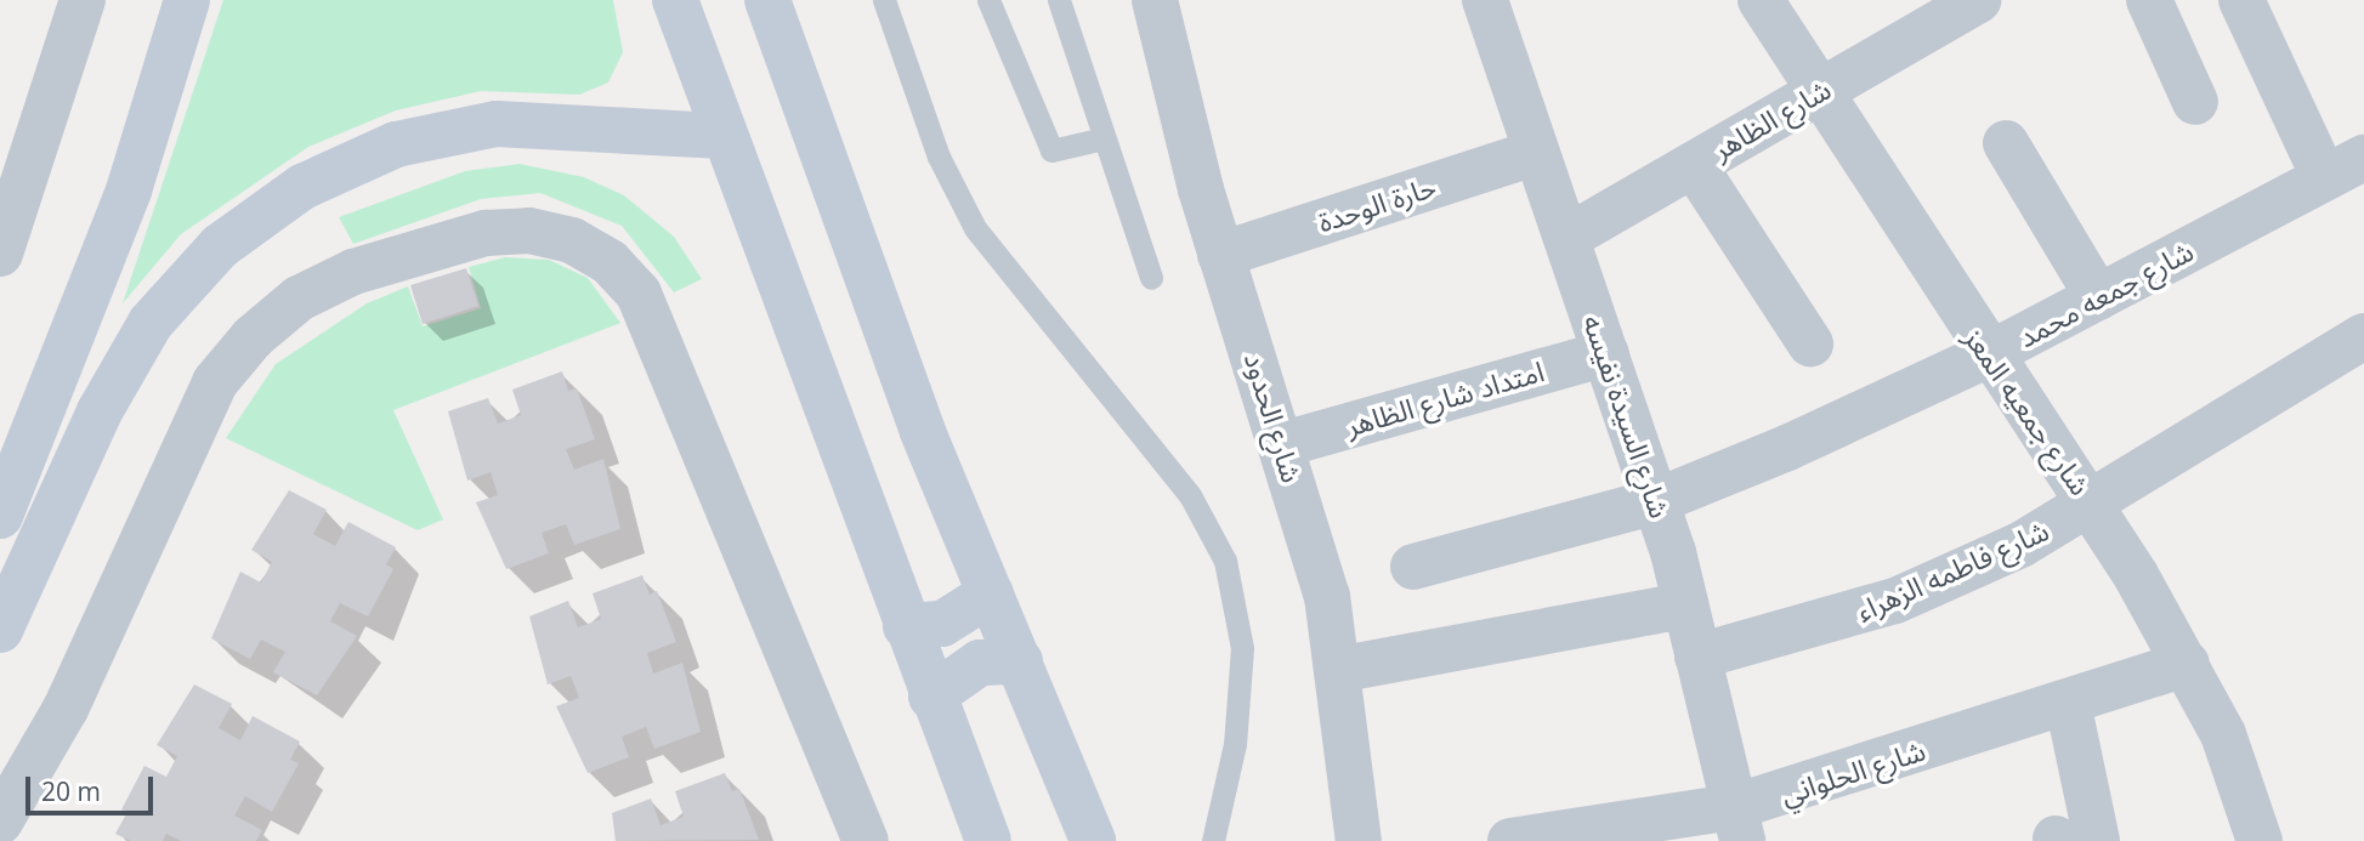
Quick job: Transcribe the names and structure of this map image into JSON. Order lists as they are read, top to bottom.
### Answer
{
  "streets": {
    "street": [
      "شارع الظاهر",
      "حارة الوحدة",
      "شارع جمعه محمد",
      "امتداد شارع الظاهر",
      "شارع جمعيه المعز",
      "شارع السيدة نفيسه",
      "شارع الحدود",
      "شارع فاطمه الزهراء",
      "شارع الحلواني"
    ]
  },
  "crossings": [
    ["شارع الظاهر", "شارع جمعيه المعز"],
    ["شارع الظاهر", "شارع السيدة نفيسه"],
    ["حارة الوحدة", "شارع السيدة نفيسه"],
    ["حارة الوحدة", "شارع الحدود"],
    ["شارع جمعه محمد", "شارع جمعيه المعز"],
    ["شارع جمعه محمد", "شارع السيدة نفيسه"],
    ["امتداد شارع الظاهر", "شارع السيدة نفيسه"],
    ["امتداد شارع الظاهر", "شارع الحدود"],
    ["شارع جمعيه المعز", "شارع فاطمه الزهراء"],
    ["شارع جمعيه المعز", "شارع الحلواني"],
    ["شارع السيدة نفيسه", "شارع فاطمه الزهراء"],
    ["شارع السيدة نفيسه", "شارع الحلواني"]
  ],
  "scale_bar": "20 m"
}
